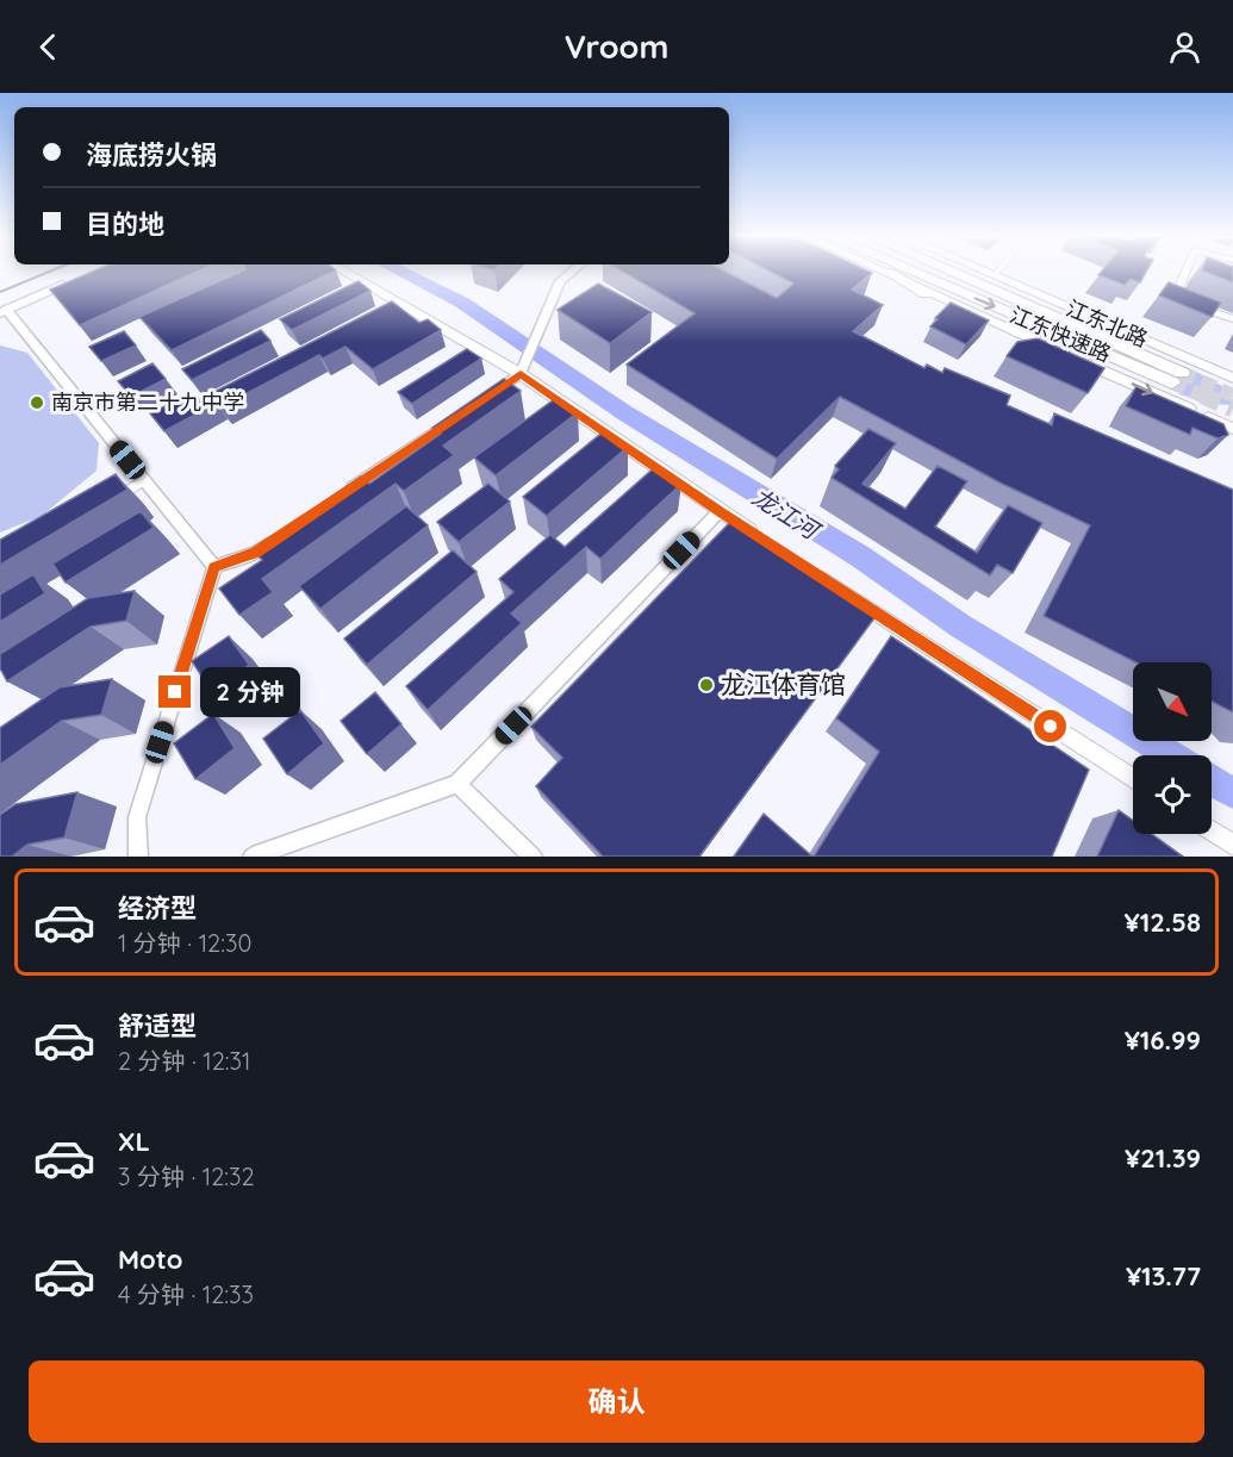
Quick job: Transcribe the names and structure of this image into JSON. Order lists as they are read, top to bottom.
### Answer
{
  "streets": {
    "highway": ["江东快速路"],
    "main road": ["江东北路"]
  },
  "water": ["龙江河"],
  "places": ["南京市第二十九中学", "龙江体育馆"],
  "north": "bottom right",
  "page": {
    "header": "Vroom",
    "banner": ["海底捞火锅", "目的地"],
    "bubble": "2 分钟",
    "list": [
      {
        "name": "经济型",
        "note": "1 分钟 · 12:30",
        "value": "¥12.58"
      },
      {
        "name": "舒适型",
        "note": "2 分钟 · 12:31",
        "value": "¥16.99"
      },
      {
        "name": "XL",
        "note": "3 分钟 · 12:32",
        "value": "¥21.39"
      },
      {
        "name": "Moto",
        "note": "4 分钟 · 12:33",
        "value": "¥13.77"
      }
    ],
    "buttons": "确认"
  }
}
